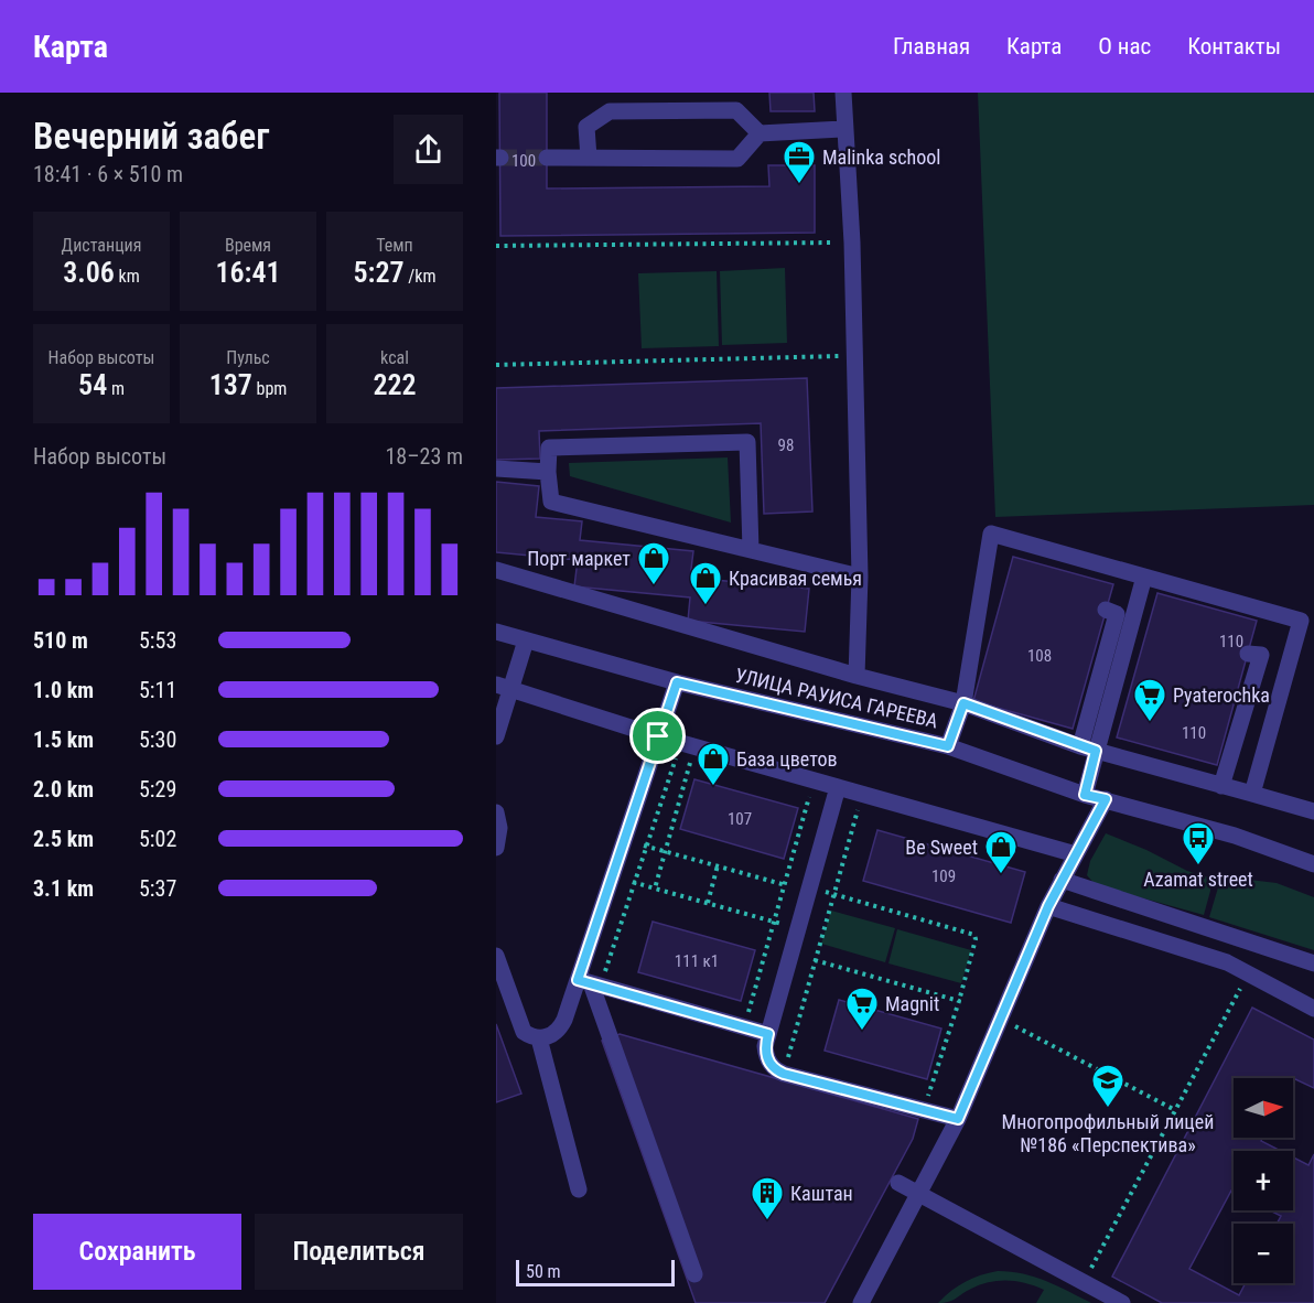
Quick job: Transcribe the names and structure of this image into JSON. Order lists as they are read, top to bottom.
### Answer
{
  "streets": {
    "street": ["УЛИЦА РАУИСА ГАРЕЕВА"]
  },
  "places": {
    "office": ["Malinka school"],
    "shop": [
      "Порт маркет",
      "Красивая семья",
      "База цветов",
      "Be Sweet"
    ],
    "supermarket": ["Pyaterochka", "Magnit"],
    "bus stop": ["Azamat street"],
    "school or university": ["Многопрофильный лицей №186 «Перспектива»"],
    "building": ["Каштан"]
  },
  "house_numbers": [
    "100",
    "98",
    "110",
    "108",
    "110",
    "107",
    "109",
    "111 к1"
  ],
  "scale_bar": "50 m",
  "north": "right",
  "page": {
    "header": "Карта",
    "nav": [
      "Главная",
      "Карта",
      "О нас",
      "Контакты"
    ],
    "heading": ["Вечерний забег", "18:41 · 6 × 510 m"],
    "stats": [
      ["Дистанция", "3.06 km"],
      ["Время", "16:41"],
      ["Темп", "5:27 /km"],
      ["Набор высоты", "54 m"],
      ["Пульс", "137 bpm"],
      ["kcal", "222"]
    ],
    "chart": ["Набор высоты", "18–23 m"],
    "list": [
      {
        "name": "510 m",
        "note": "5:53"
      },
      {
        "name": "1.0 km",
        "note": "5:11"
      },
      {
        "name": "1.5 km",
        "note": "5:30"
      },
      {
        "name": "2.0 km",
        "note": "5:29"
      },
      {
        "name": "2.5 km",
        "note": "5:02"
      },
      {
        "name": "3.1 km",
        "note": "5:37"
      }
    ],
    "map_buttons": ["+", "−"],
    "buttons": ["Сохранить", "Поделиться"],
    "scale": "50 m"
  }
}
